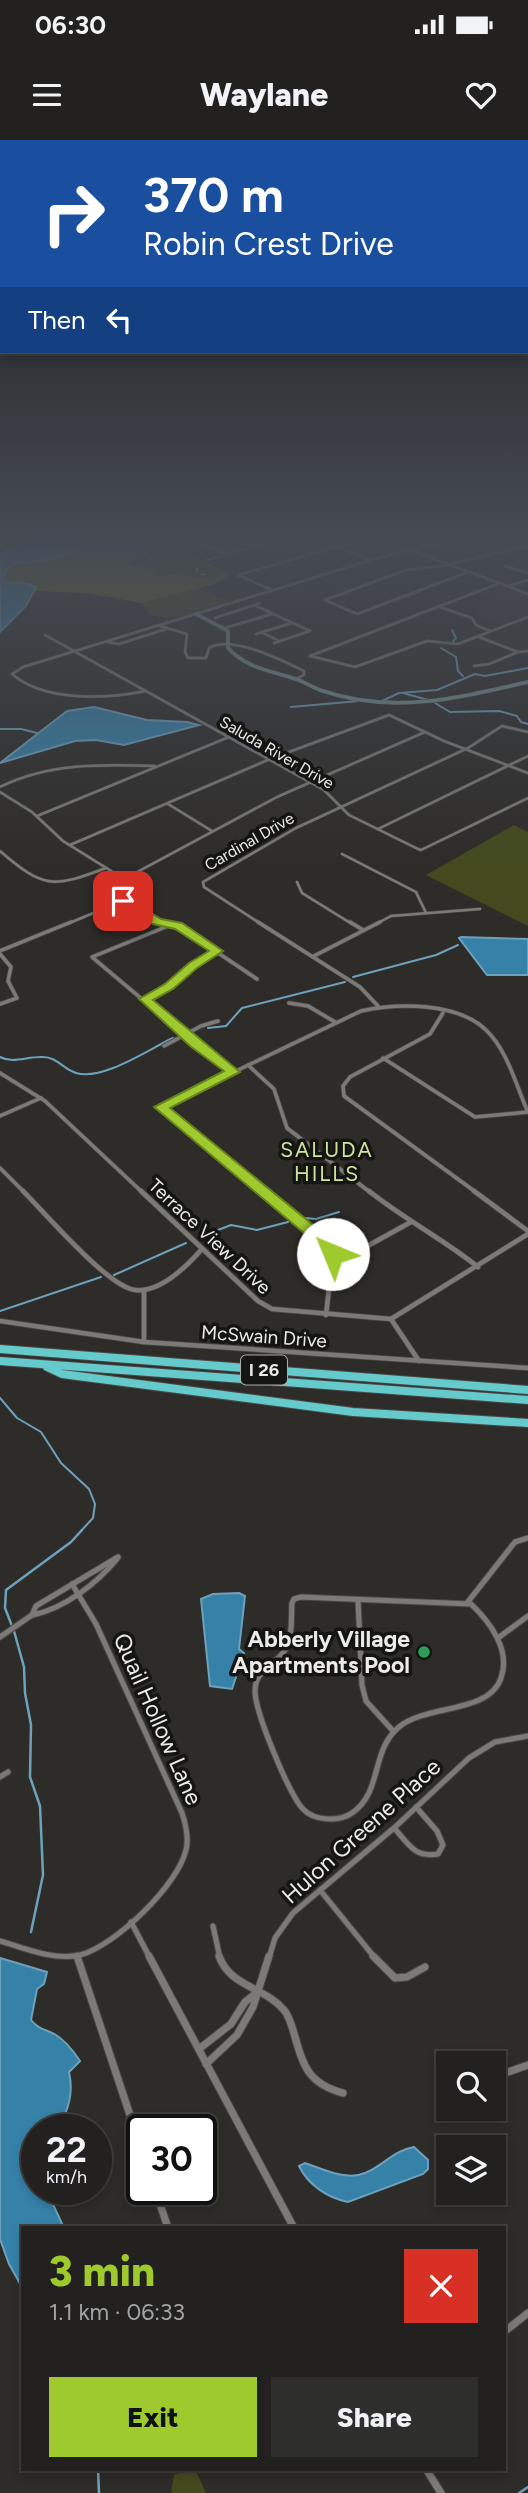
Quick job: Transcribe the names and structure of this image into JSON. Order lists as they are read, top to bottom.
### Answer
{
  "streets": {
    "highway": ["I 26"],
    "street": [
      "Saluda River Drive",
      "Cardinal Drive",
      "Terrace View Drive",
      "McSwain Drive",
      "Quail Hollow Lane",
      "Hulon Greene Place"
    ]
  },
  "crossings": [
    ["Saluda River Drive", "Cardinal Drive"]
  ],
  "districts": ["SALUDA HILLS"],
  "places": ["Abberly Village Apartments Pool"],
  "page": {
    "status": "06:30",
    "header": "Waylane",
    "turn": ["370 m", "Robin Crest Drive"],
    "then": "Then",
    "speed": "22 km/h",
    "limit": "30",
    "heading": ["3 min", "1.1 km · 06:33"],
    "buttons": ["Exit", "Share"]
  }
}
